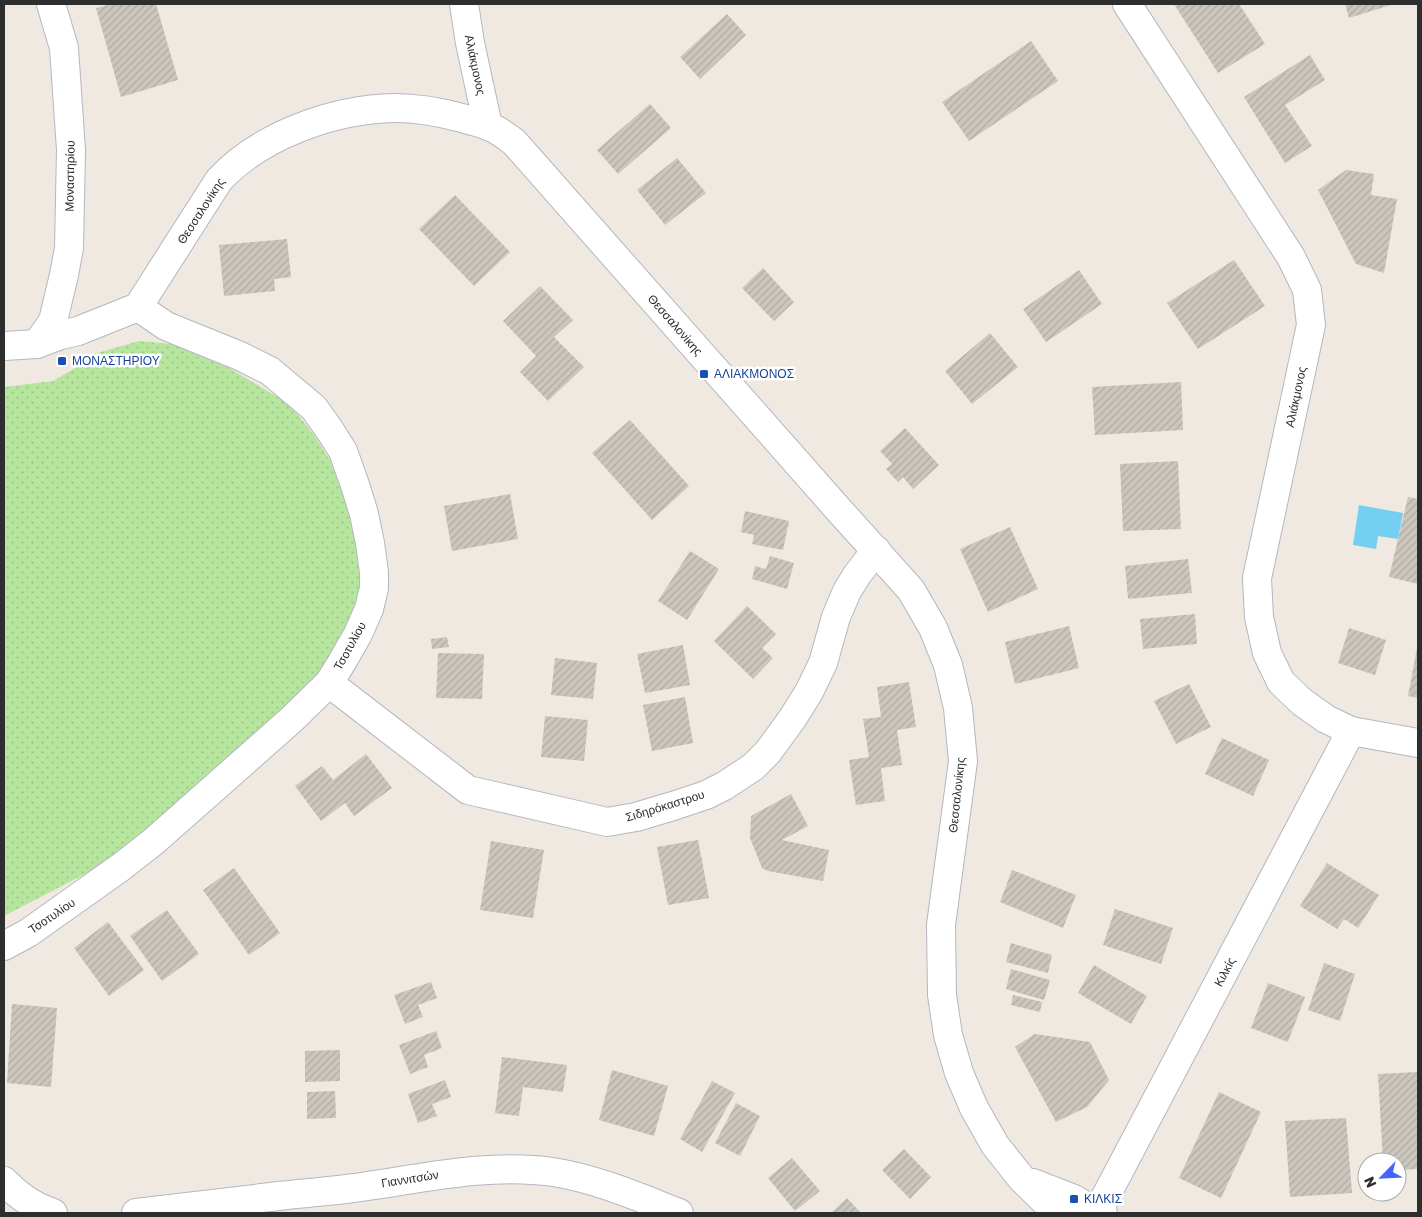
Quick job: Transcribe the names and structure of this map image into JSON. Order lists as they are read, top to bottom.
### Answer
{
  "streets": {
    "street": [
      "Αλιάκμονος",
      "Μοναστηρίου",
      "Θεσσαλονίκης",
      "Τσοτυλίου",
      "Σιδηρόκαστρου",
      "Κιλκίς",
      "Γιαννιτσών"
    ]
  },
  "crossings": [
    ["Αλιάκμονος", "Θεσσαλονίκης"],
    ["Αλιάκμονος", "Κιλκίς"],
    ["Θεσσαλονίκης", "Τσοτυλίου"],
    ["Θεσσαλονίκης", "Σιδηρόκαστρου"],
    ["Τσοτυλίου", "Σιδηρόκαστρου"]
  ],
  "places": {
    "transit": ["ΜΟΝΑΣΤΗΡΙΟΥ", "ΑΛΙΑΚΜΟΝΟΣ", "ΚΙΛΚΙΣ"]
  },
  "north": "bottom left"
}
